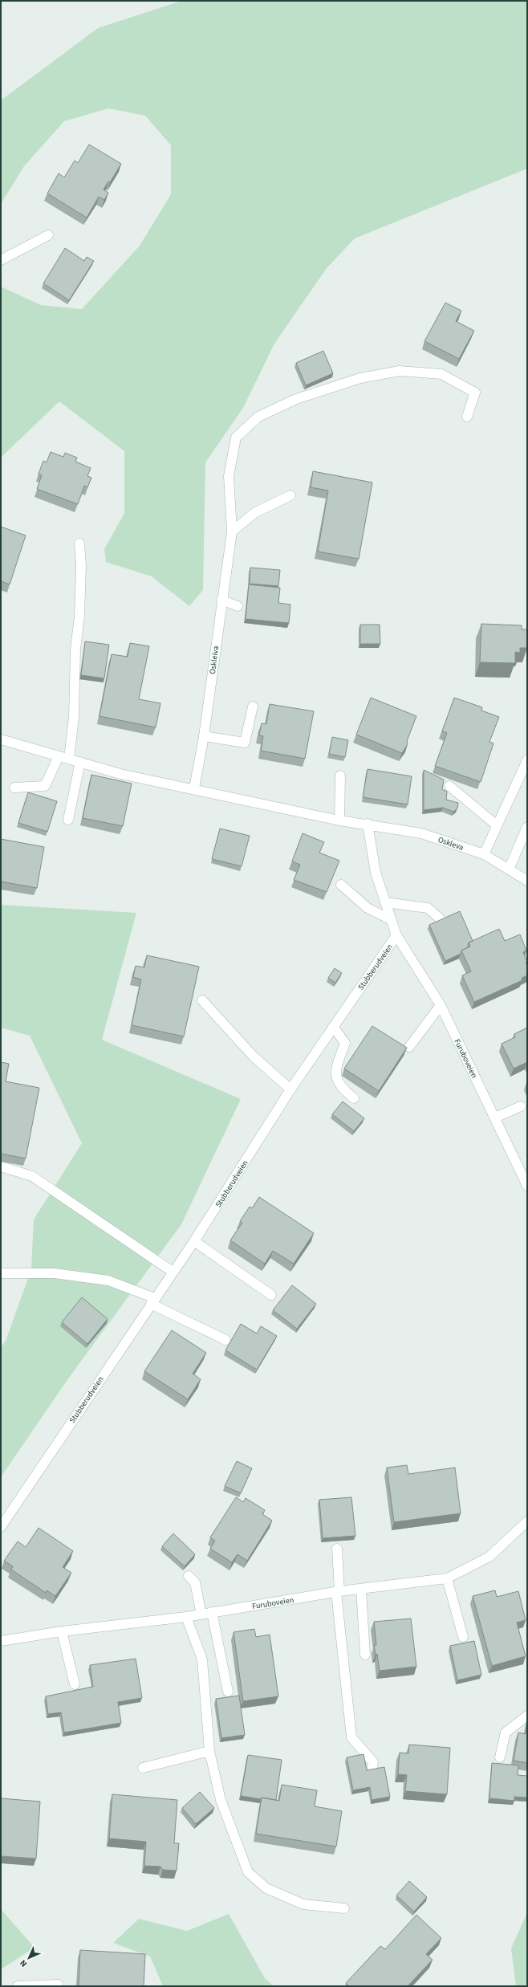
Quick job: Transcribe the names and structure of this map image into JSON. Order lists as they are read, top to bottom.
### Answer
{
  "streets": {
    "street": [
      "Oskleiva",
      "Oskleva",
      "Stubberudveien",
      "Furuboveien"
    ]
  },
  "crossings": [
    ["Oskleva", "Stubberudveien"],
    ["Stubberudveien", "Furuboveien"]
  ],
  "north": "bottom left"
}
